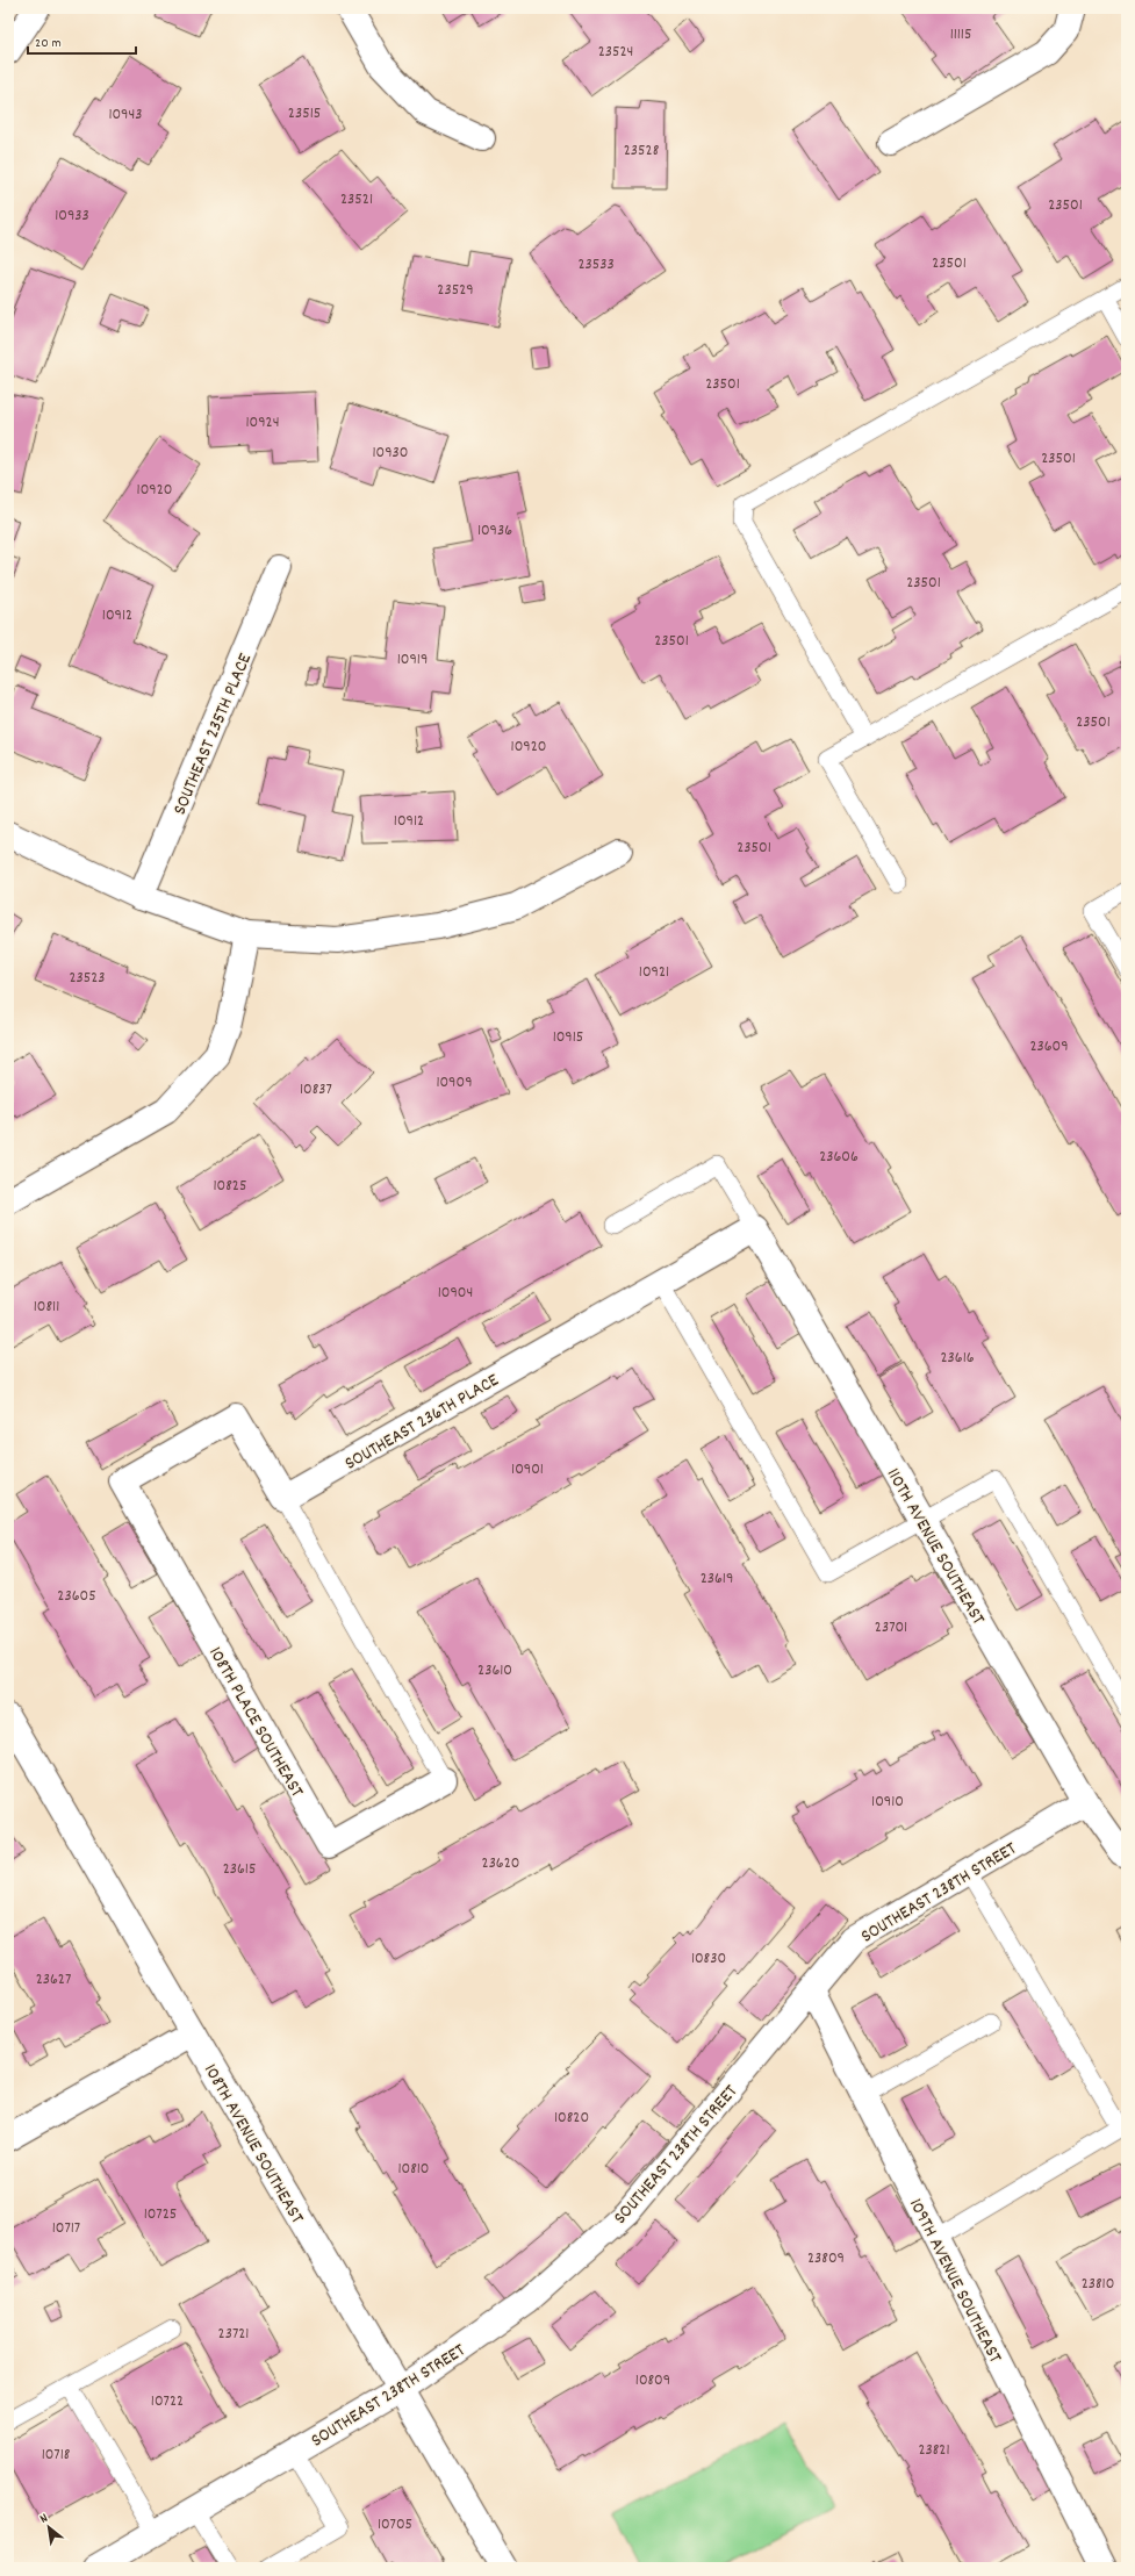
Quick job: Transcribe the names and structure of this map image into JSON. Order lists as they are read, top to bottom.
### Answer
{
  "streets": {
    "street": [
      "SOUTHEAST 235TH PLACE",
      "SOUTHEAST 236TH PLACE",
      "110TH AVENUE SOUTHEAST",
      "108TH PLACE SOUTHEAST",
      "SOUTHEAST 238TH STREET",
      "108TH AVENUE SOUTHEAST",
      "109TH AVENUE SOUTHEAST"
    ]
  },
  "crossings": [
    ["SOUTHEAST 236TH PLACE", "110TH AVENUE SOUTHEAST"],
    ["SOUTHEAST 236TH PLACE", "108TH PLACE SOUTHEAST"],
    ["110TH AVENUE SOUTHEAST", "SOUTHEAST 238TH STREET"],
    ["SOUTHEAST 238TH STREET", "108TH AVENUE SOUTHEAST"],
    ["SOUTHEAST 238TH STREET", "109TH AVENUE SOUTHEAST"]
  ],
  "house_numbers": [
    "11115",
    "23524",
    "23515",
    "10943",
    "23528",
    "23521",
    "23501",
    "10933",
    "23501",
    "23533",
    "23529",
    "23501",
    "10924",
    "10930",
    "23501",
    "10920",
    "10936",
    "23501",
    "10912",
    "23501",
    "10919",
    "23501",
    "10920",
    "10912",
    "23501",
    "10921",
    "23523",
    "10915",
    "23609",
    "10909",
    "10837",
    "23606",
    "10825",
    "10904",
    "10811",
    "23616",
    "10901",
    "23619",
    "23605",
    "23701",
    "23610",
    "10910",
    "23620",
    "23615",
    "10830",
    "23627",
    "10820",
    "10810",
    "10725",
    "10717",
    "23809",
    "23810",
    "23721",
    "10809",
    "10722",
    "23821",
    "10718",
    "10705"
  ],
  "scale_bar": "20 m",
  "north": "top left"
}
